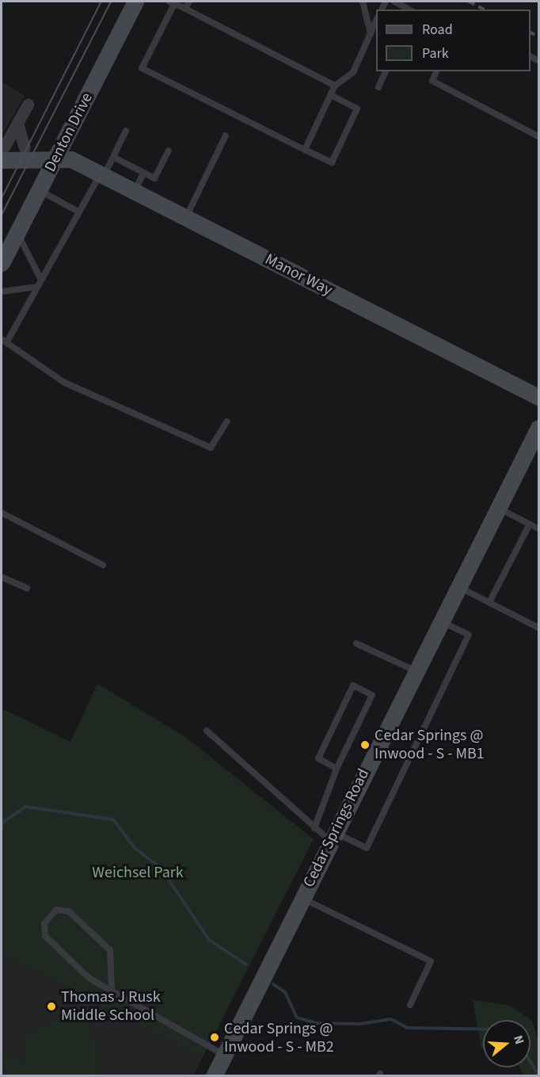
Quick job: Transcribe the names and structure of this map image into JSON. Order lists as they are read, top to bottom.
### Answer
{
  "streets": {
    "main road": ["Denton Drive", "Manor Way", "Cedar Springs Road"]
  },
  "crossings": [
    ["Denton Drive", "Manor Way"]
  ],
  "parks": ["Weichsel Park"],
  "places": ["Cedar Springs @ Inwood - S - MB1", "Thomas J Rusk Middle School", "Cedar Springs @ Inwood - S - MB2"],
  "legend": ["Road", "Park"],
  "north": "right"
}
